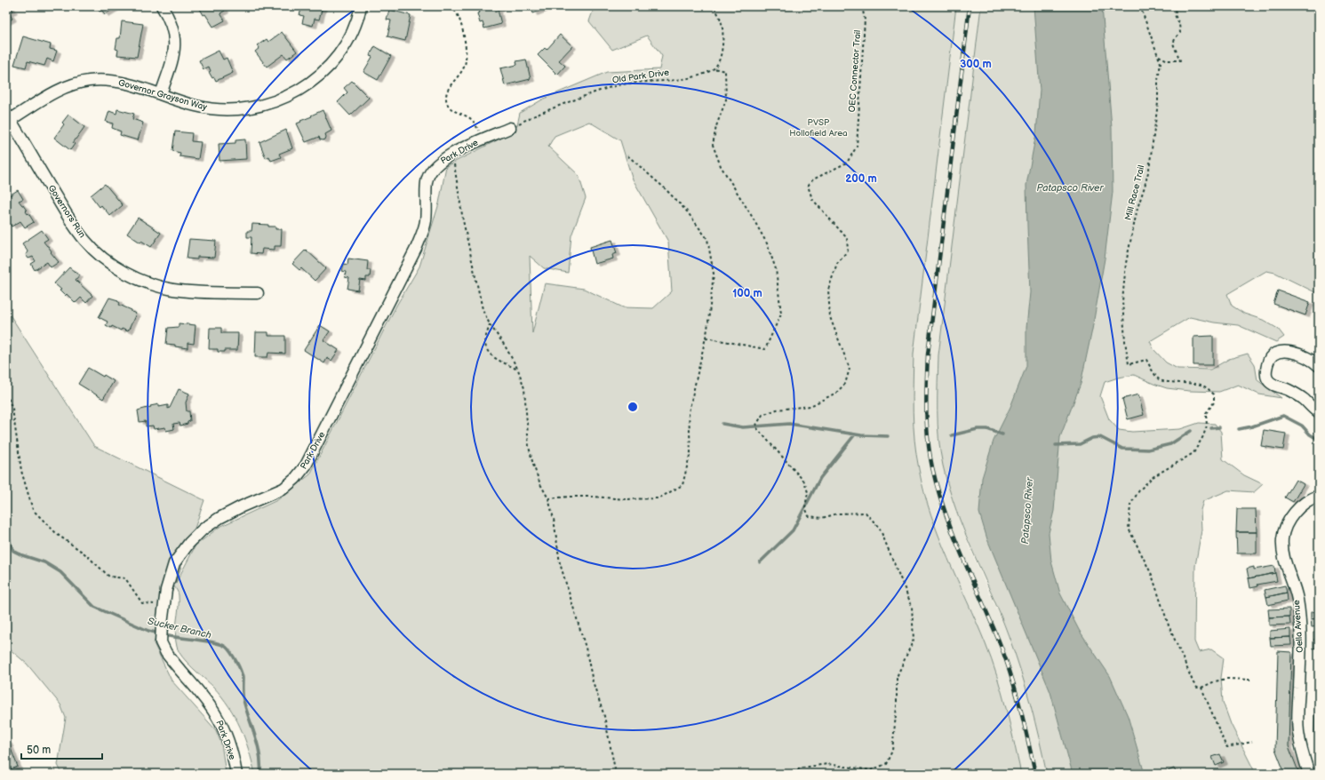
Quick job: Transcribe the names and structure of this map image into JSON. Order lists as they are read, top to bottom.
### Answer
{
  "streets": {
    "street": [
      "Governor Grayson Way",
      "Park Drive",
      "Governors Run",
      "Oella Avenue"
    ],
    "path": ["OEC Connector Trail", "Old Park Drive", "Mill Race Trail"]
  },
  "crossings": [
    ["Old Park Drive", "Park Drive"],
    ["Governor Grayson Way", "Governors Run"]
  ],
  "water": ["Patapsco River", "Sucker Branch"],
  "parks": ["PVSP Hollofield Area"],
  "scale_bar": "50 m",
  "rings": ["300 m", "200 m", "100 m"]
}
